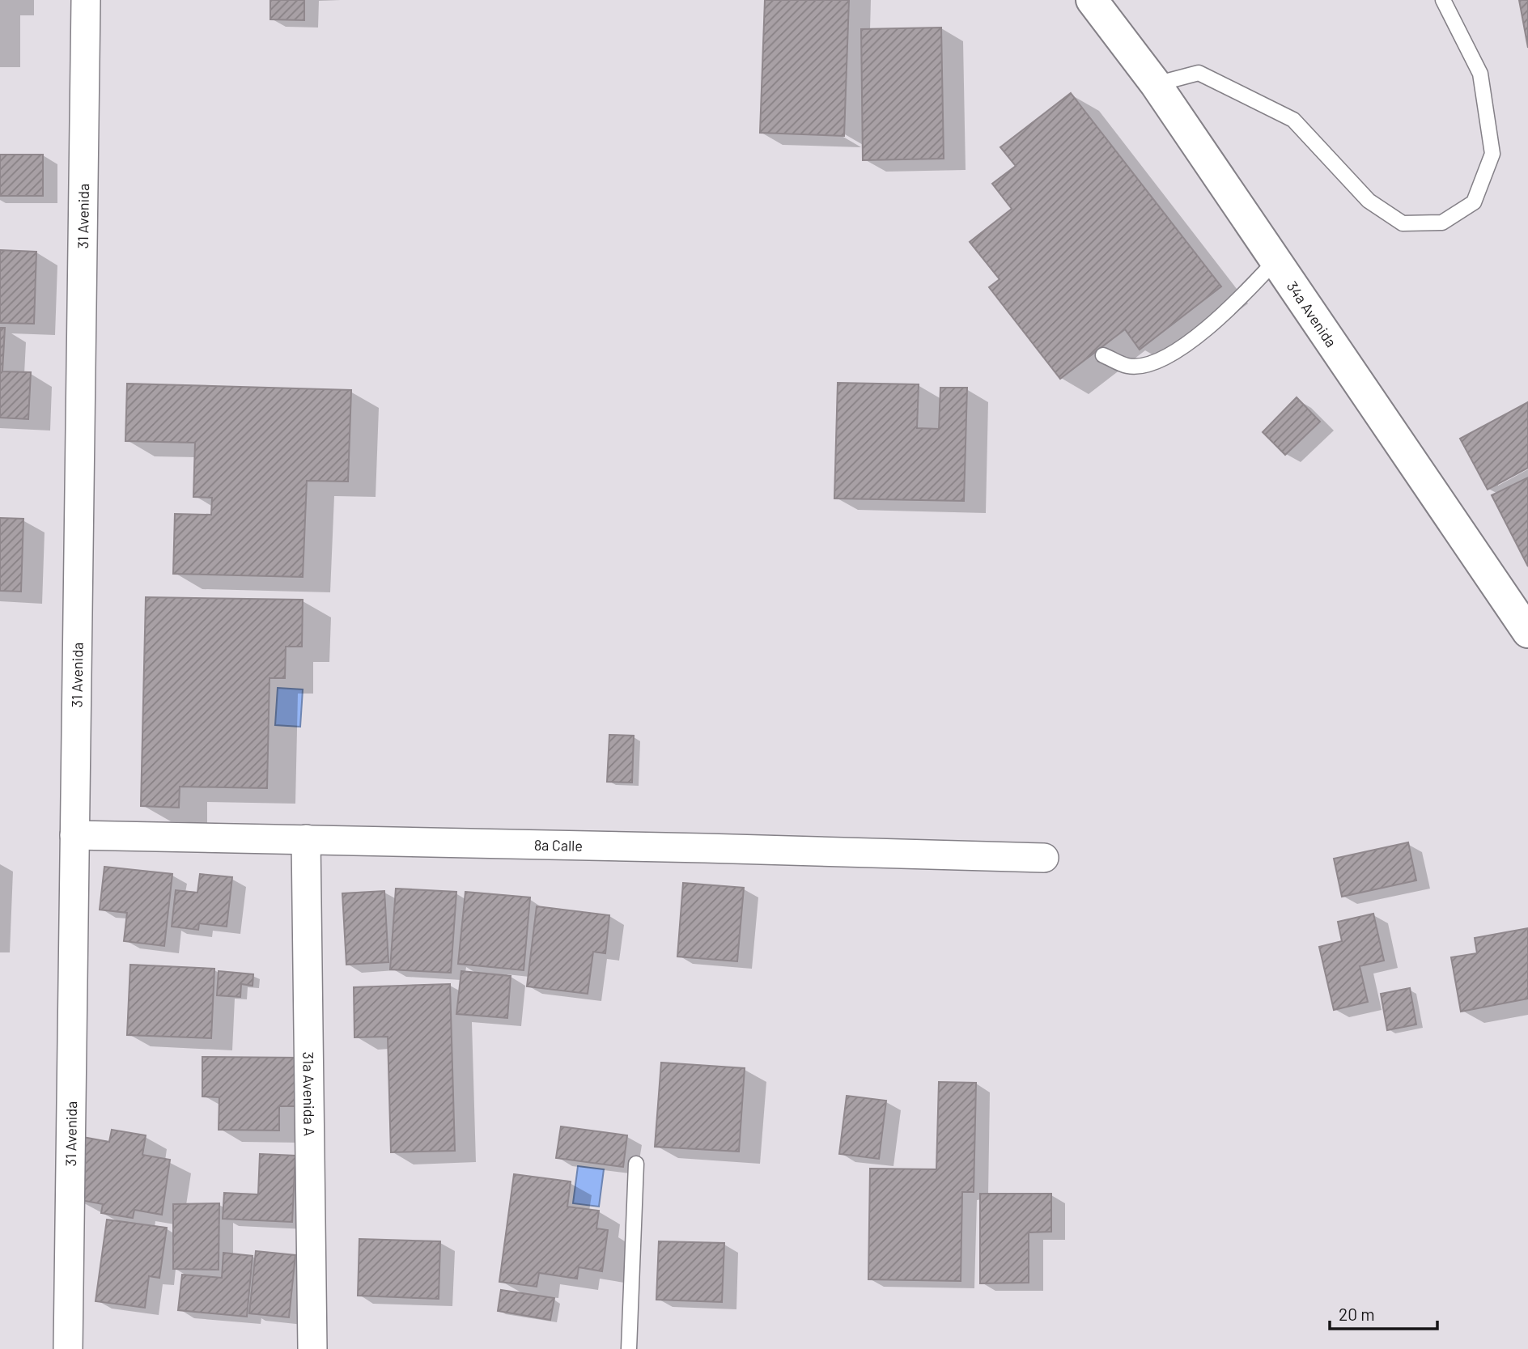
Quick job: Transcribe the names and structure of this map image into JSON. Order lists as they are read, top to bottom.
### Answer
{
  "streets": {
    "street": [
      "31 Avenida",
      "34a Avenida",
      "8a Calle",
      "31a Avenida A"
    ]
  },
  "crossings": [
    ["31 Avenida", "8a Calle"],
    ["8a Calle", "31a Avenida A"]
  ],
  "scale_bar": "20 m"
}
